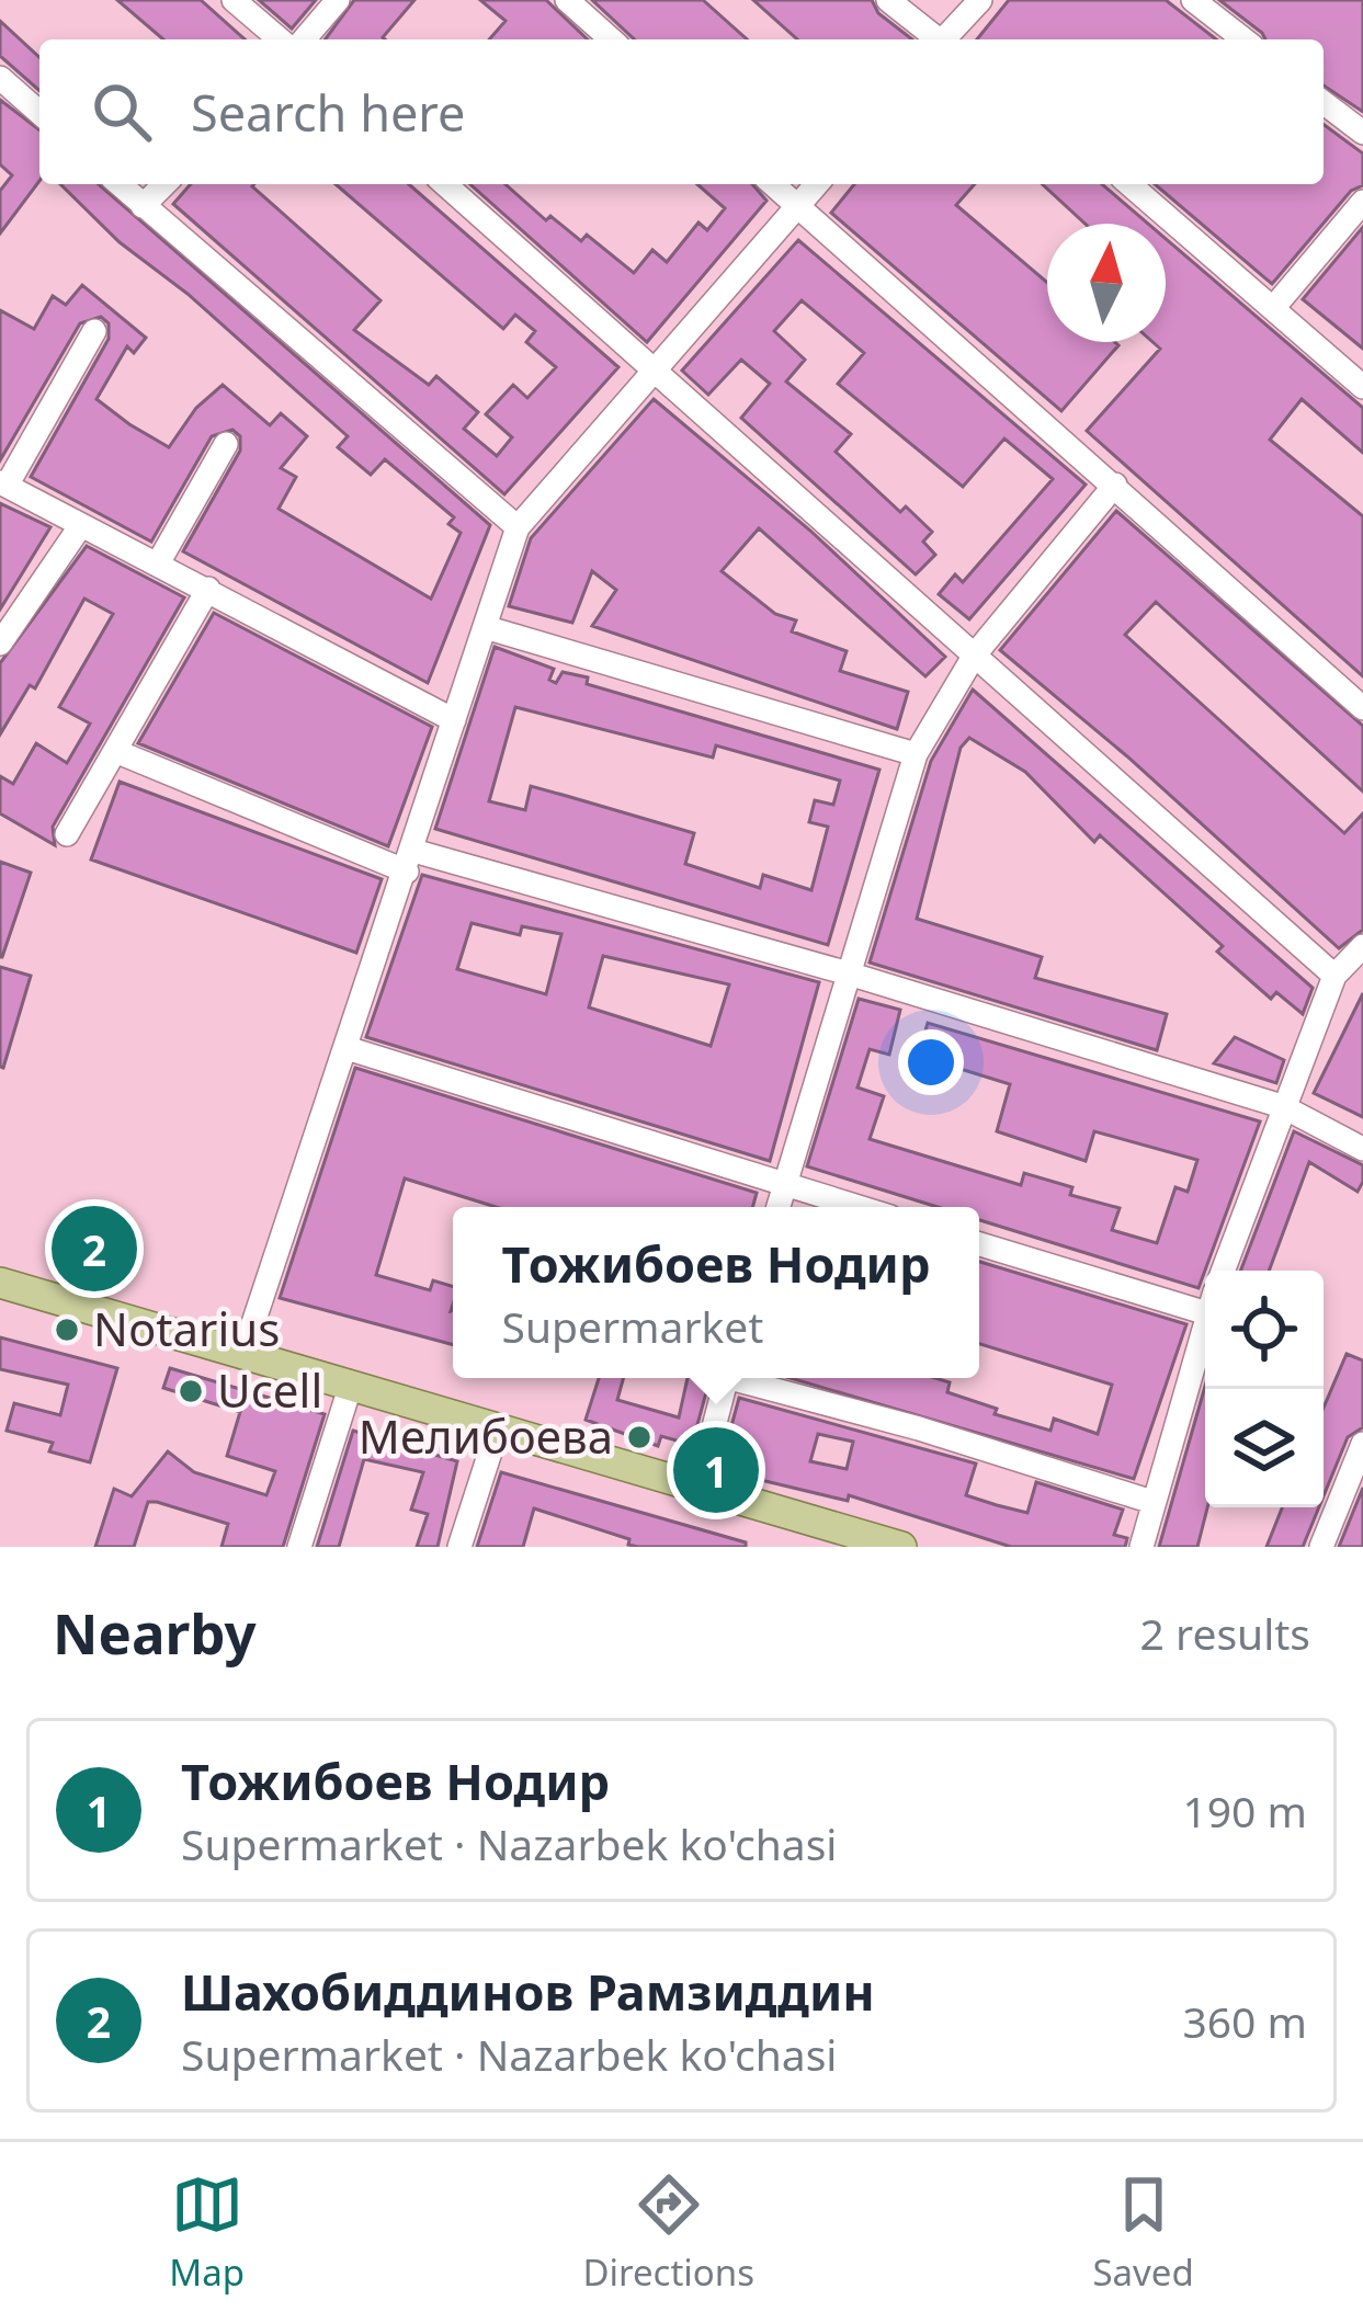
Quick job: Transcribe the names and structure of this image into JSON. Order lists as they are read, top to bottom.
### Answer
{
  "places": ["Notarius", "Ucell", "Мелибоева"],
  "north": "top",
  "page": {
    "search": "Search here",
    "pins": ["2", "1"],
    "popup": ["Тожибоев Нодир", "Supermarket"],
    "heading": ["Nearby", "2 results"],
    "list": [
      {
        "mark": "1",
        "name": "Тожибоев Нодир",
        "note": "Supermarket · Nazarbek ko'chasi",
        "value": "190 m"
      },
      {
        "mark": "2",
        "name": "Шахобиддинов Рамзиддин",
        "note": "Supermarket · Nazarbek ko'chasi",
        "value": "360 m"
      }
    ],
    "nav": ["Map", "Directions", "Saved"]
  }
}
